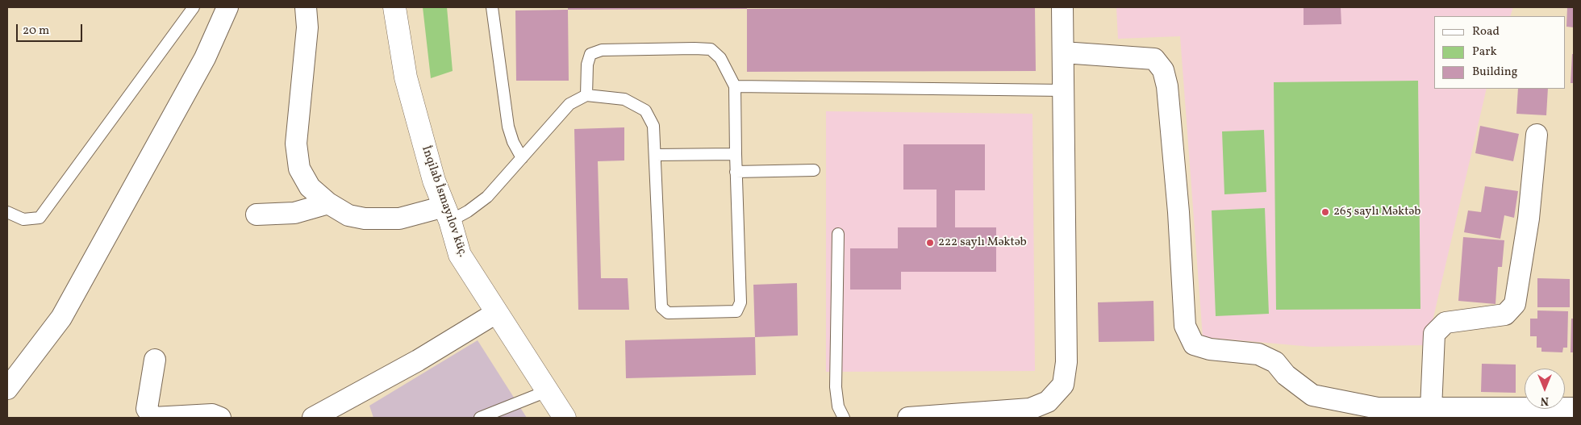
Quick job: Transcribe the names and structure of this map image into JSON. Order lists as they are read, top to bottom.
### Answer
{
  "streets": {
    "main road": ["İnqilab İsmayılov küç."]
  },
  "places": ["265 saylı Məktəb", "222 saylı Məktəb"],
  "legend": ["Road", "Park", "Building"],
  "scale_bar": "20 m",
  "north": "bottom"
}
